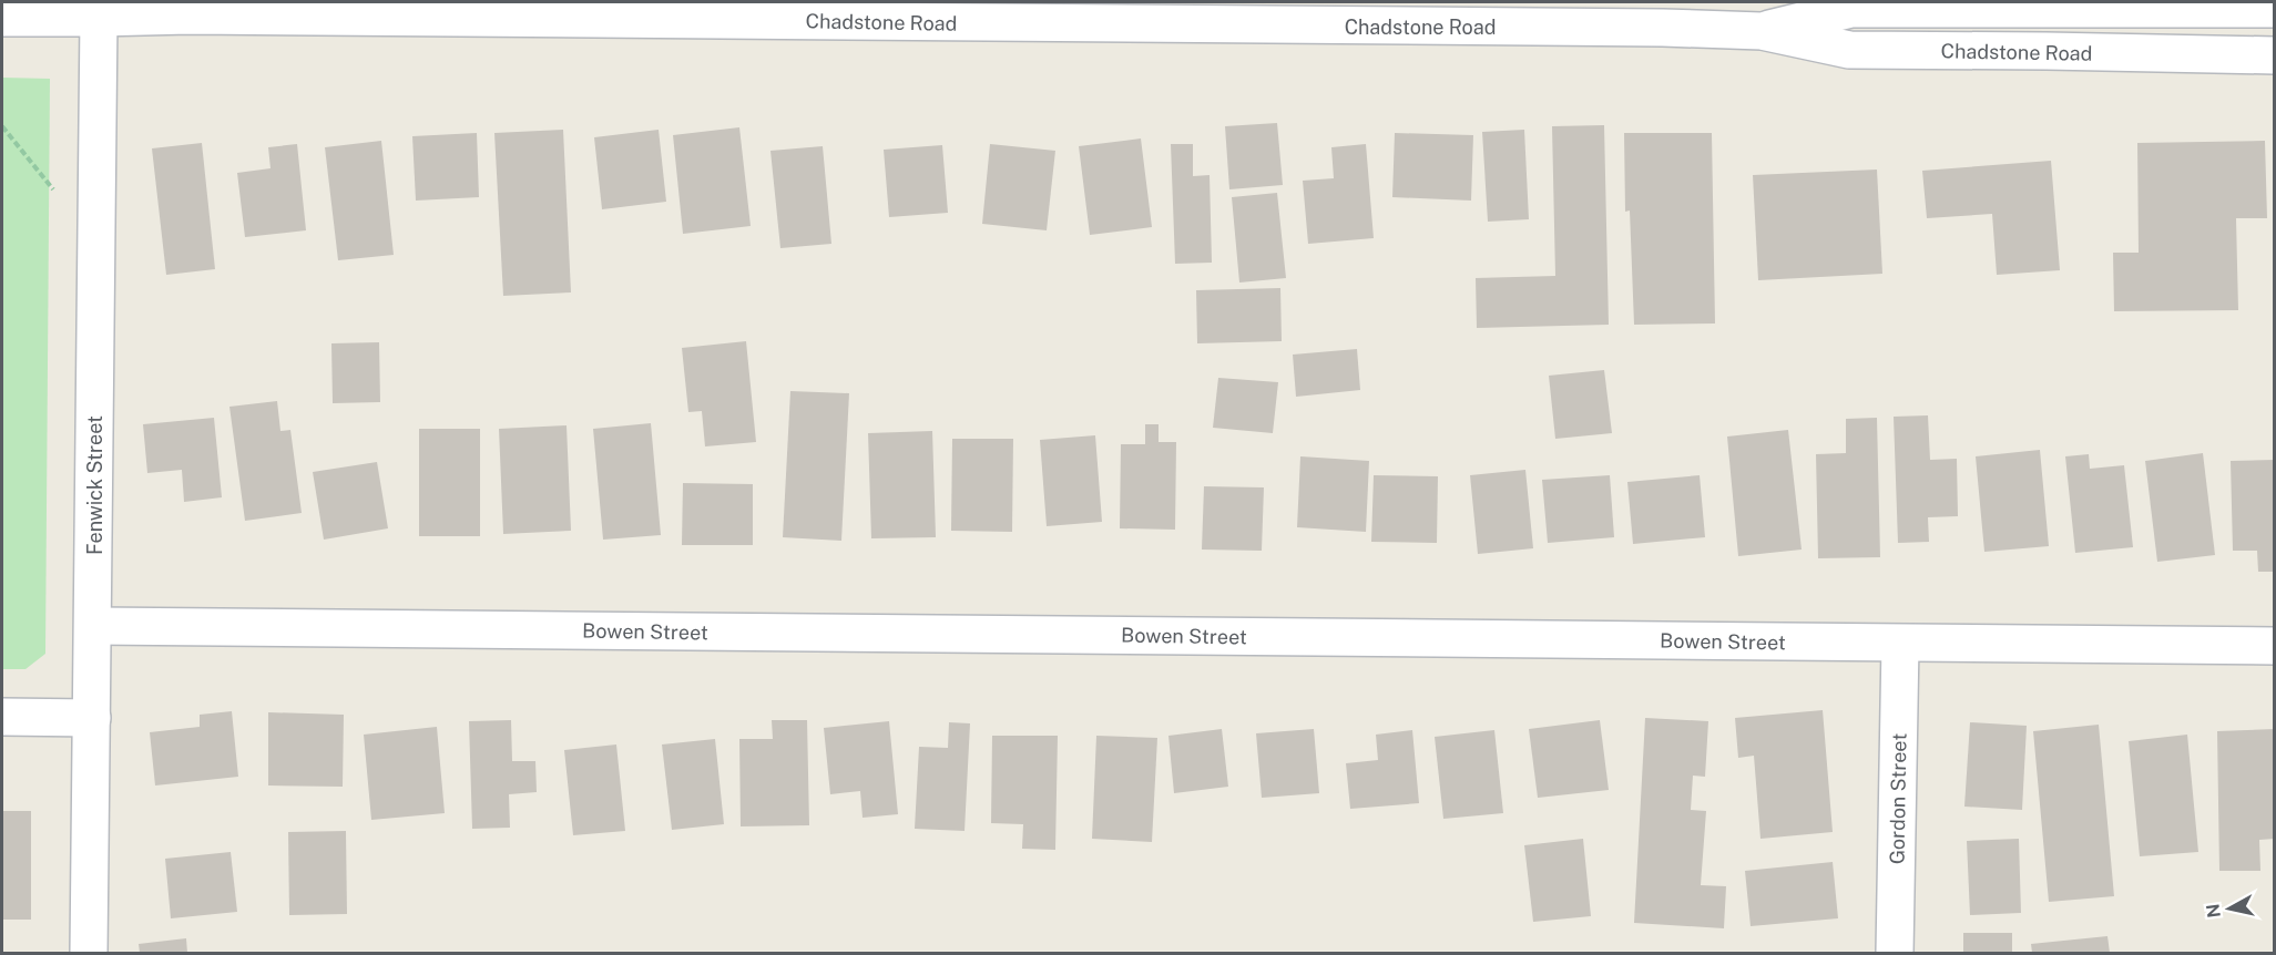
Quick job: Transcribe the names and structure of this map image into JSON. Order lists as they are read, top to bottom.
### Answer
{
  "streets": {
    "street": [
      "Chadstone Road",
      "Fenwick Street",
      "Bowen Street",
      "Gordon Street"
    ]
  },
  "crossings": [
    ["Chadstone Road", "Fenwick Street"],
    ["Fenwick Street", "Bowen Street"],
    ["Bowen Street", "Gordon Street"]
  ],
  "north": "left"
}
